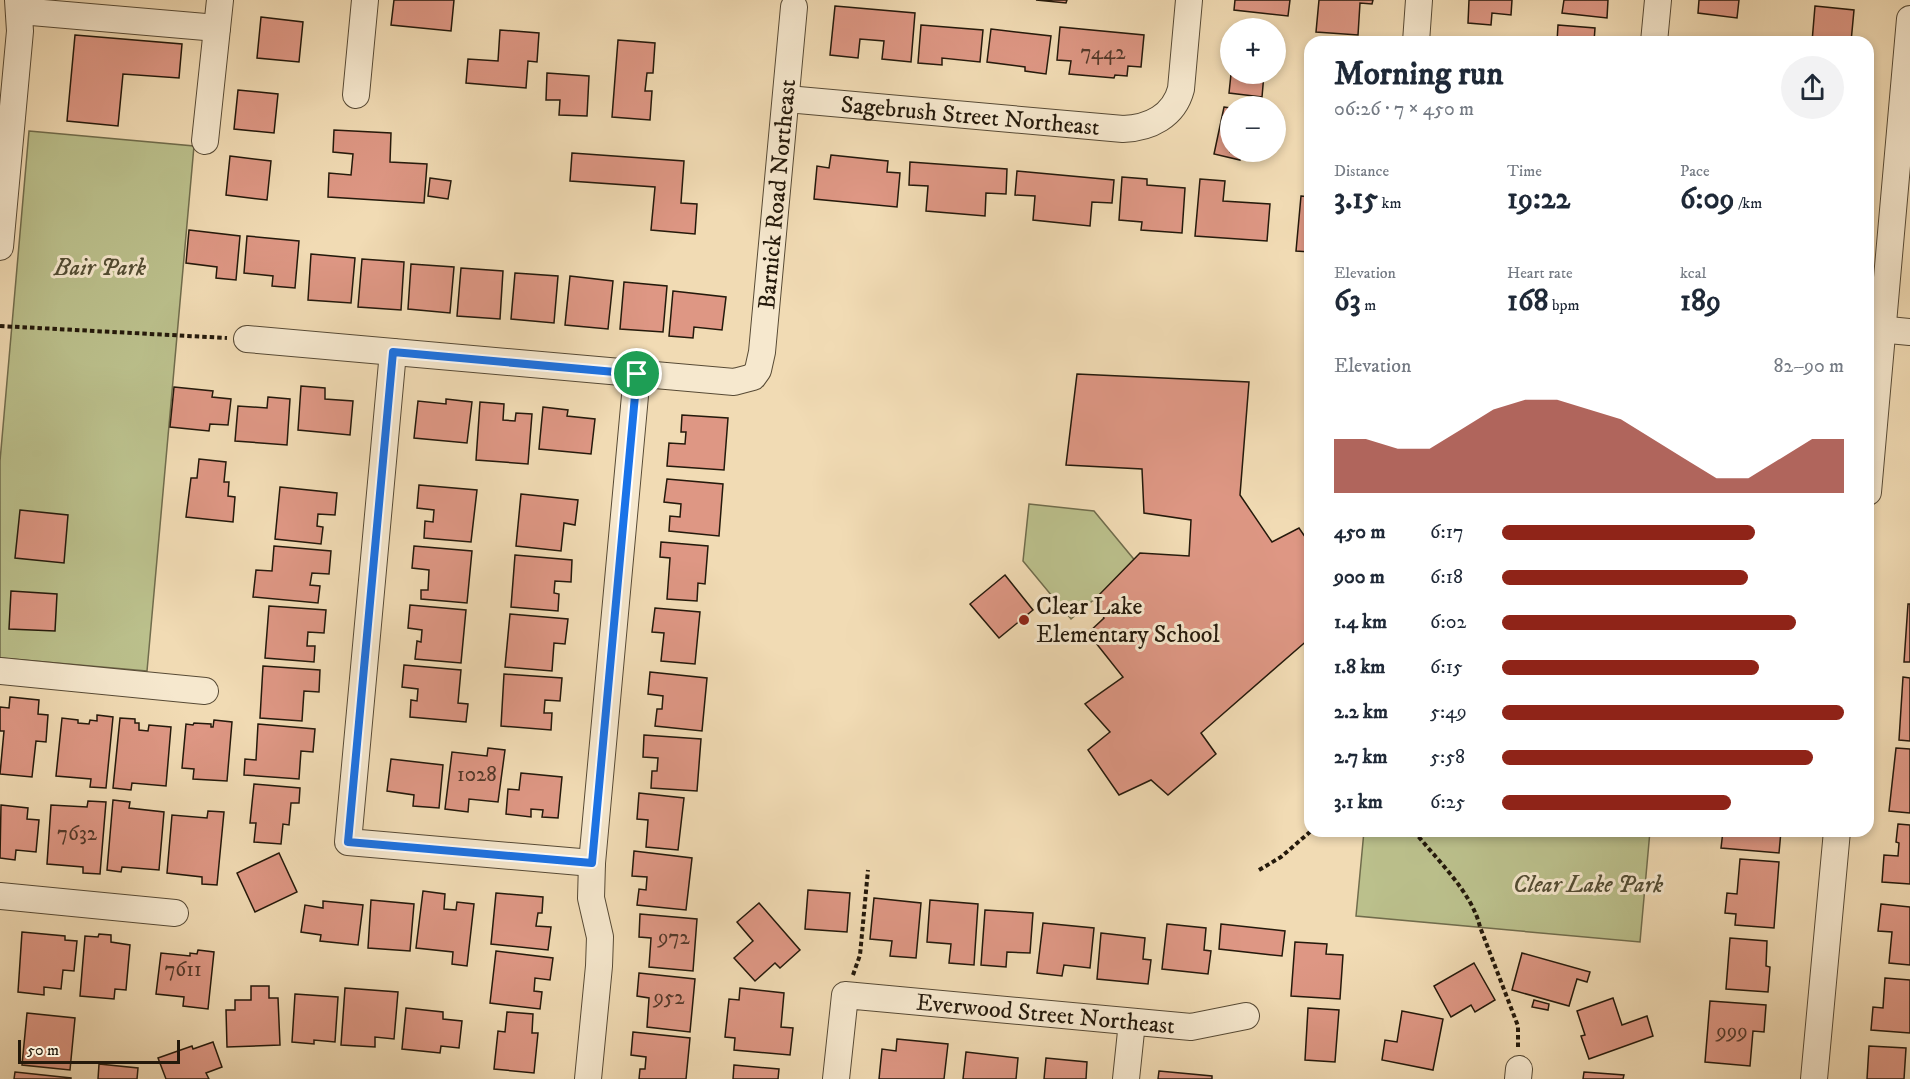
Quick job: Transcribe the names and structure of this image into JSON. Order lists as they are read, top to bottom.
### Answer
{
  "streets": {
    "street": ["Sagebrush Street Northeast", "Barnick Road Northeast", "Everwood Street Northeast"]
  },
  "crossings": [
    ["Sagebrush Street Northeast", "Barnick Road Northeast"]
  ],
  "parks": ["Bair Park", "Clear Lake Park"],
  "places": ["Clear Lake Elementary School"],
  "house_numbers": [
    "7442",
    "1028",
    "7632",
    "972",
    "7611",
    "952",
    "999"
  ],
  "scale_bar": "50 m",
  "page": {
    "map_buttons": ["+", "−"],
    "heading": ["Morning run", "06:26 · 7 × 450 m"],
    "stats": [
      ["Distance", "3.15 km"],
      ["Time", "19:22"],
      ["Pace", "6:09 /km"],
      ["Elevation", "63 m"],
      ["Heart rate", "168 bpm"],
      ["kcal", "189"]
    ],
    "chart": ["Elevation", "82–90 m"],
    "list": [
      {
        "name": "450 m",
        "note": "6:17"
      },
      {
        "name": "900 m",
        "note": "6:18"
      },
      {
        "name": "1.4 km",
        "note": "6:02"
      },
      {
        "name": "1.8 km",
        "note": "6:15"
      },
      {
        "name": "2.2 km",
        "note": "5:49"
      },
      {
        "name": "2.7 km",
        "note": "5:58"
      },
      {
        "name": "3.1 km",
        "note": "6:25"
      }
    ],
    "scale": "50 m"
  }
}
